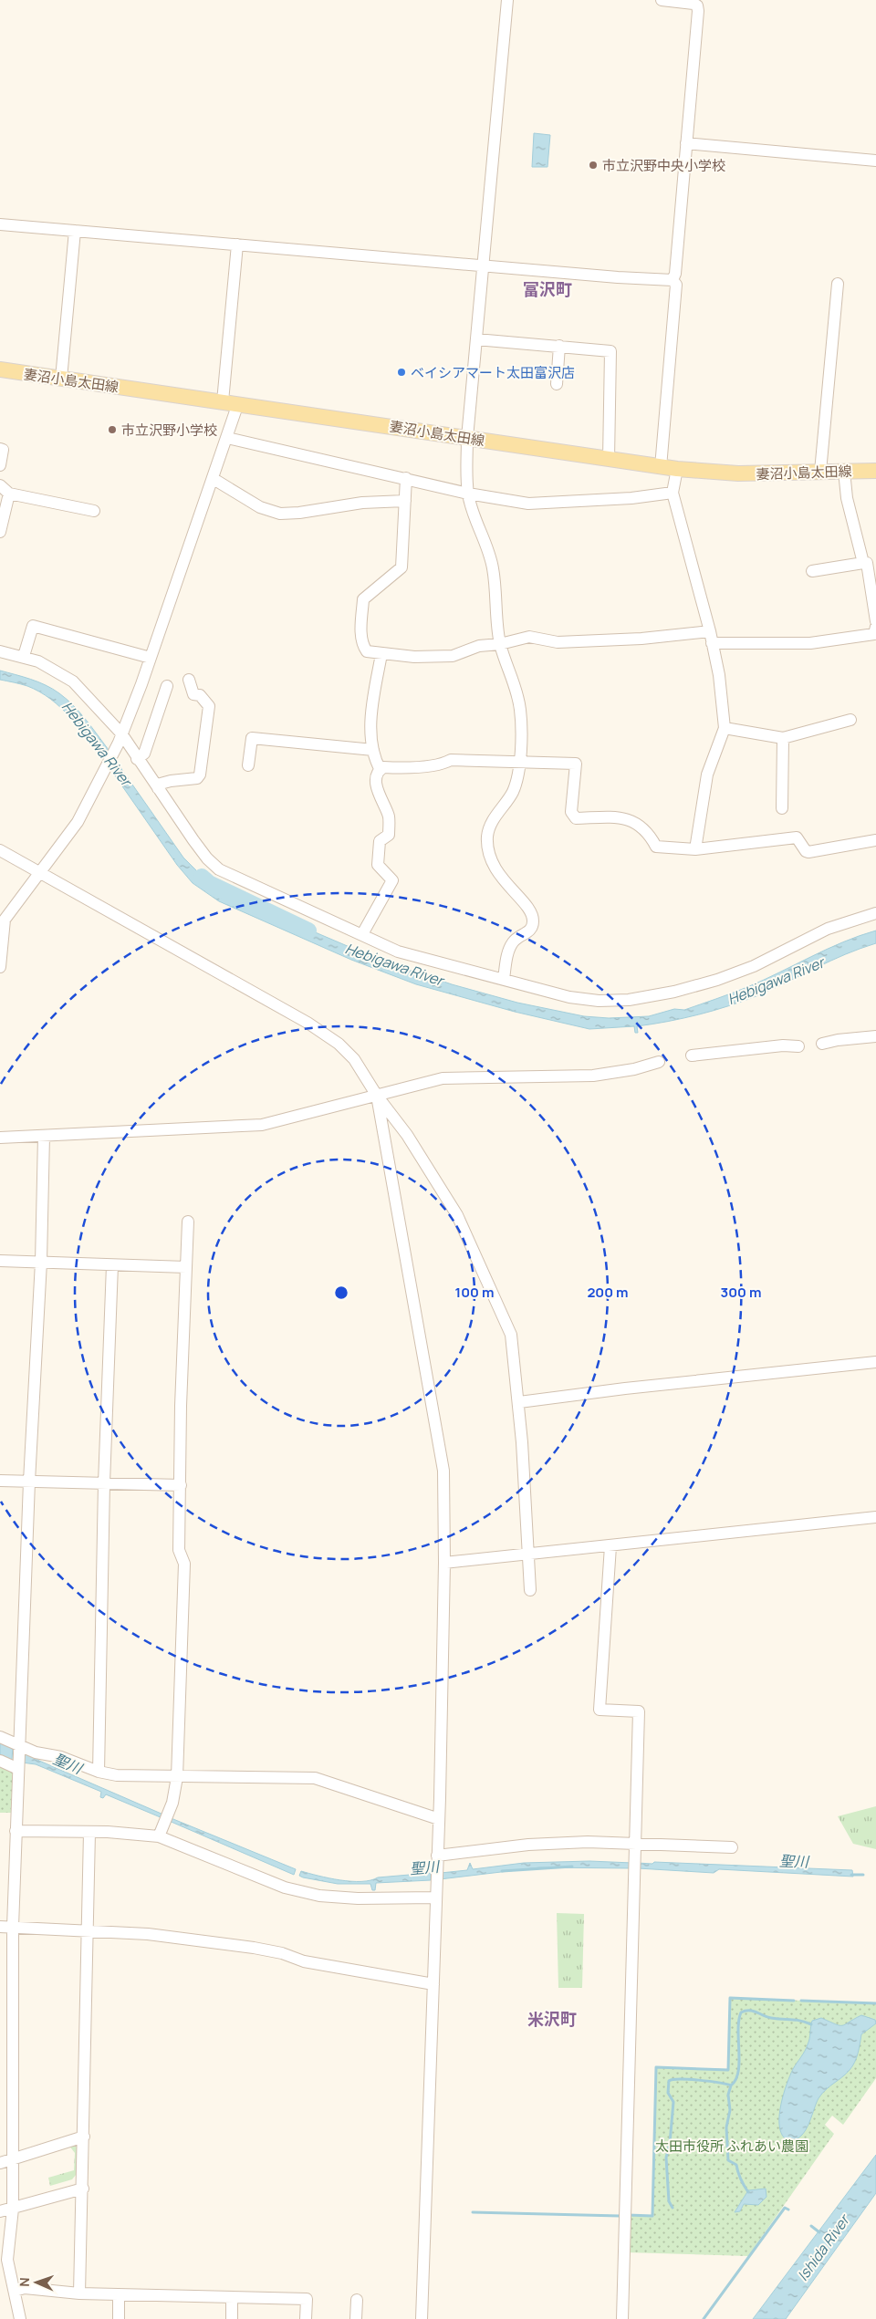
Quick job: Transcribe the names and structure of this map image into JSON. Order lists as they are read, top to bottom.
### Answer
{
  "streets": {
    "main road": ["妻沼小島太田線"]
  },
  "districts": ["富沢町", "米沢町"],
  "water": ["Hebigawa River", "聖川", "Ishida River"],
  "parks": ["太田市役所 ふれあい農園"],
  "places": ["市立沢野中央小学校", "ベイシアマート太田富沢店", "市立沢野小学校"],
  "north": "left",
  "rings": ["100 m", "200 m", "300 m"]
}
